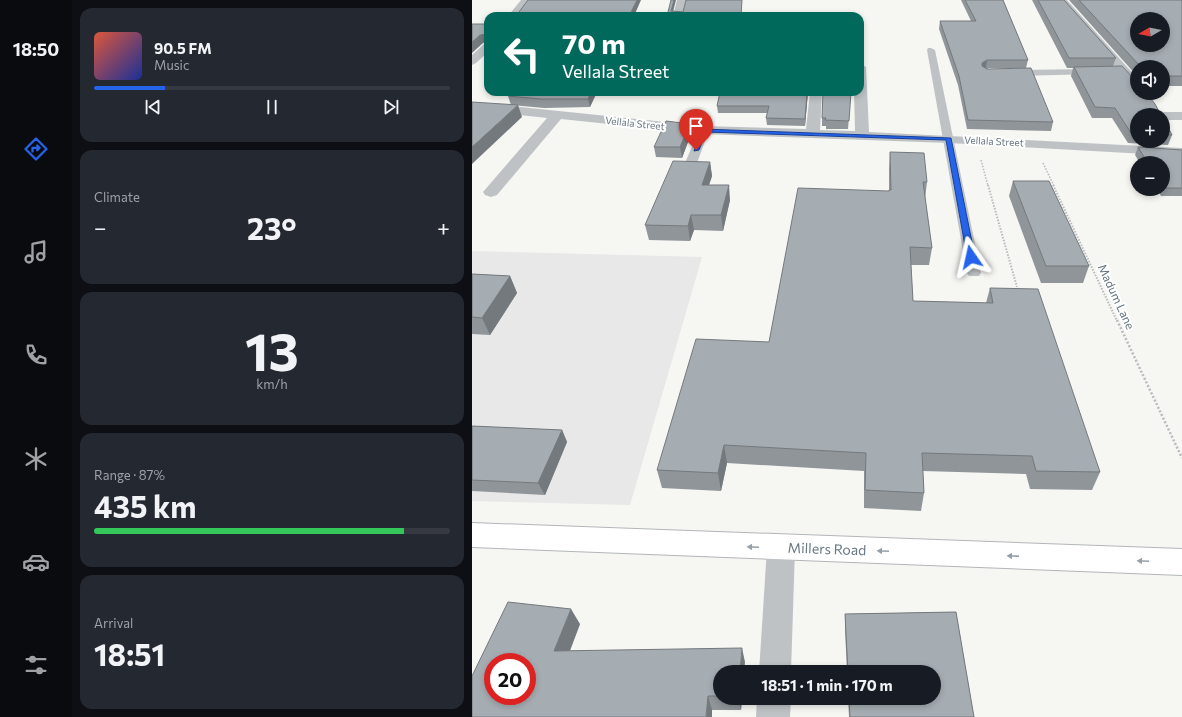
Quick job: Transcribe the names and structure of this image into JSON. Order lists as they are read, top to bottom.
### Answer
{
  "streets": {
    "main road": ["Millers Road"],
    "street": ["Vellala Street"],
    "path": ["Madum Lane"]
  },
  "crossings": [
    ["Vellala Street", "Madum Lane"]
  ],
  "one_way": ["Millers Road"],
  "north": "left",
  "page": {
    "tabs": "18:50",
    "map_buttons": ["+", "−"],
    "turn": ["70 m", "Vellala Street"],
    "song": ["90.5 FM", "Music"],
    "tile": [
      "Climate",
      ["13", "km/h"],
      ["Range · 87%", "435 km"],
      ["Arrival", "18:51"]
    ],
    "heat": ["−", "23°", "+"],
    "limit": "20",
    "trip": "18:51 · 1 min · 170 m"
  }
}
